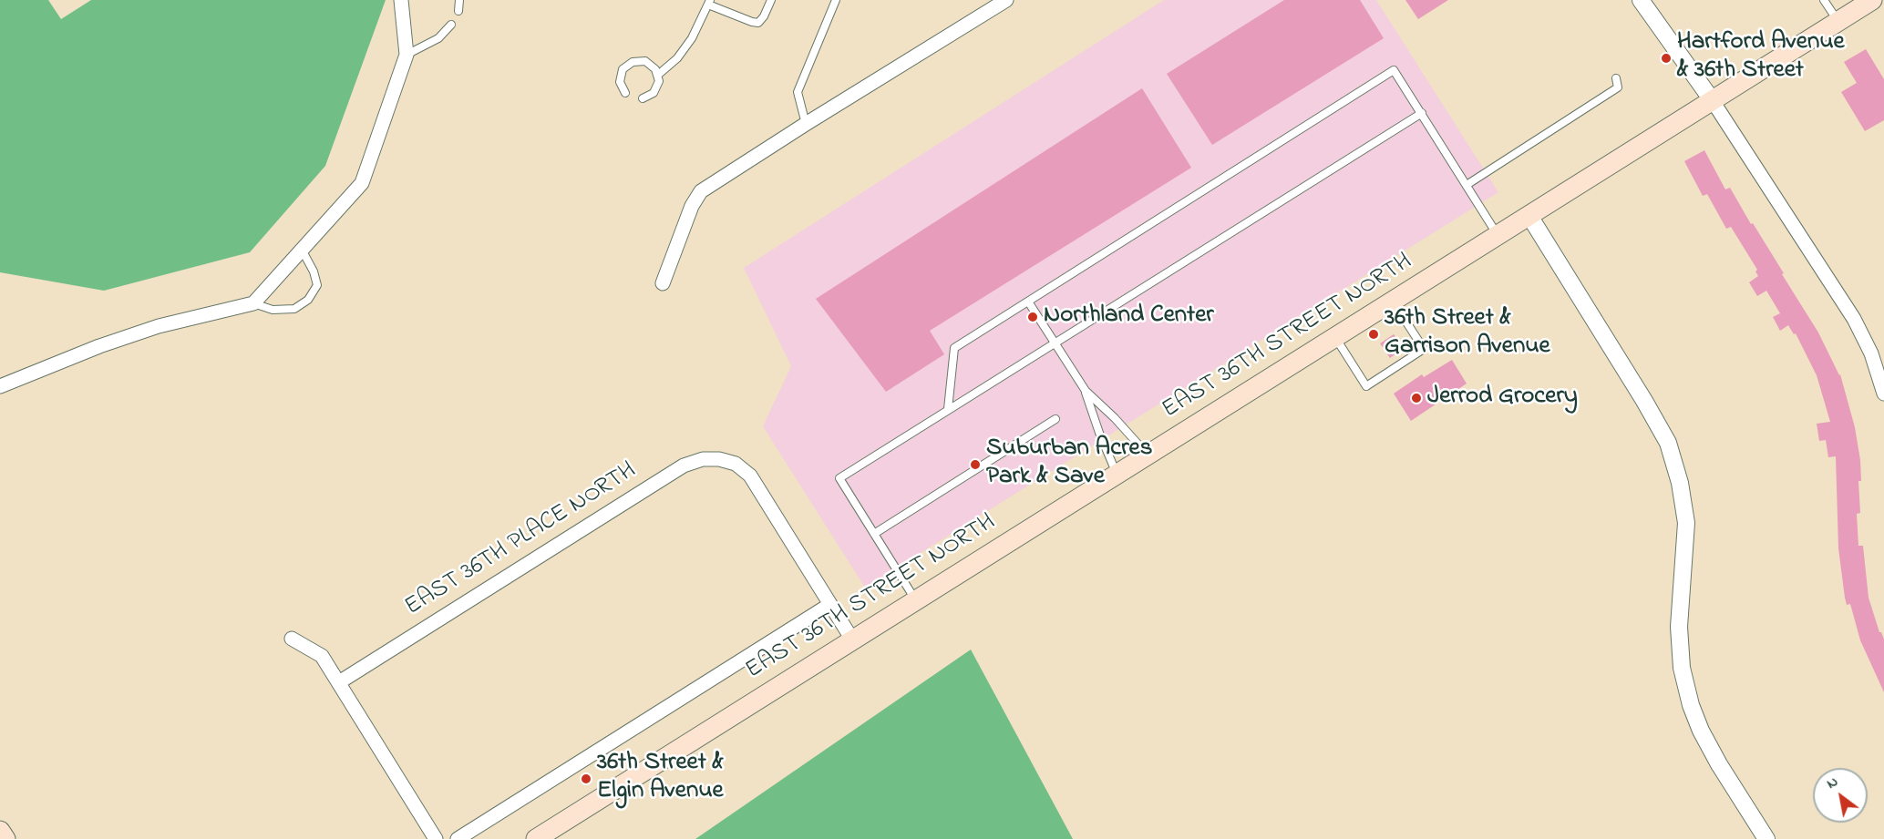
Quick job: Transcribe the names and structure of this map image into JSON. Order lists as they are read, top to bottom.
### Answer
{
  "streets": {
    "main road": ["EAST 36TH STREET NORTH"],
    "street": ["EAST 36TH PLACE NORTH"]
  },
  "crossings": [
    ["EAST 36TH STREET NORTH", "EAST 36TH PLACE NORTH"]
  ],
  "places": [
    "Hartford Avenue & 36th Street",
    "Northland Center",
    "36th Street & Garrison Avenue",
    "Jerrod Grocery",
    "Suburban Acres Park & Save",
    "36th Street & Elgin Avenue"
  ],
  "north": "top left"
}
